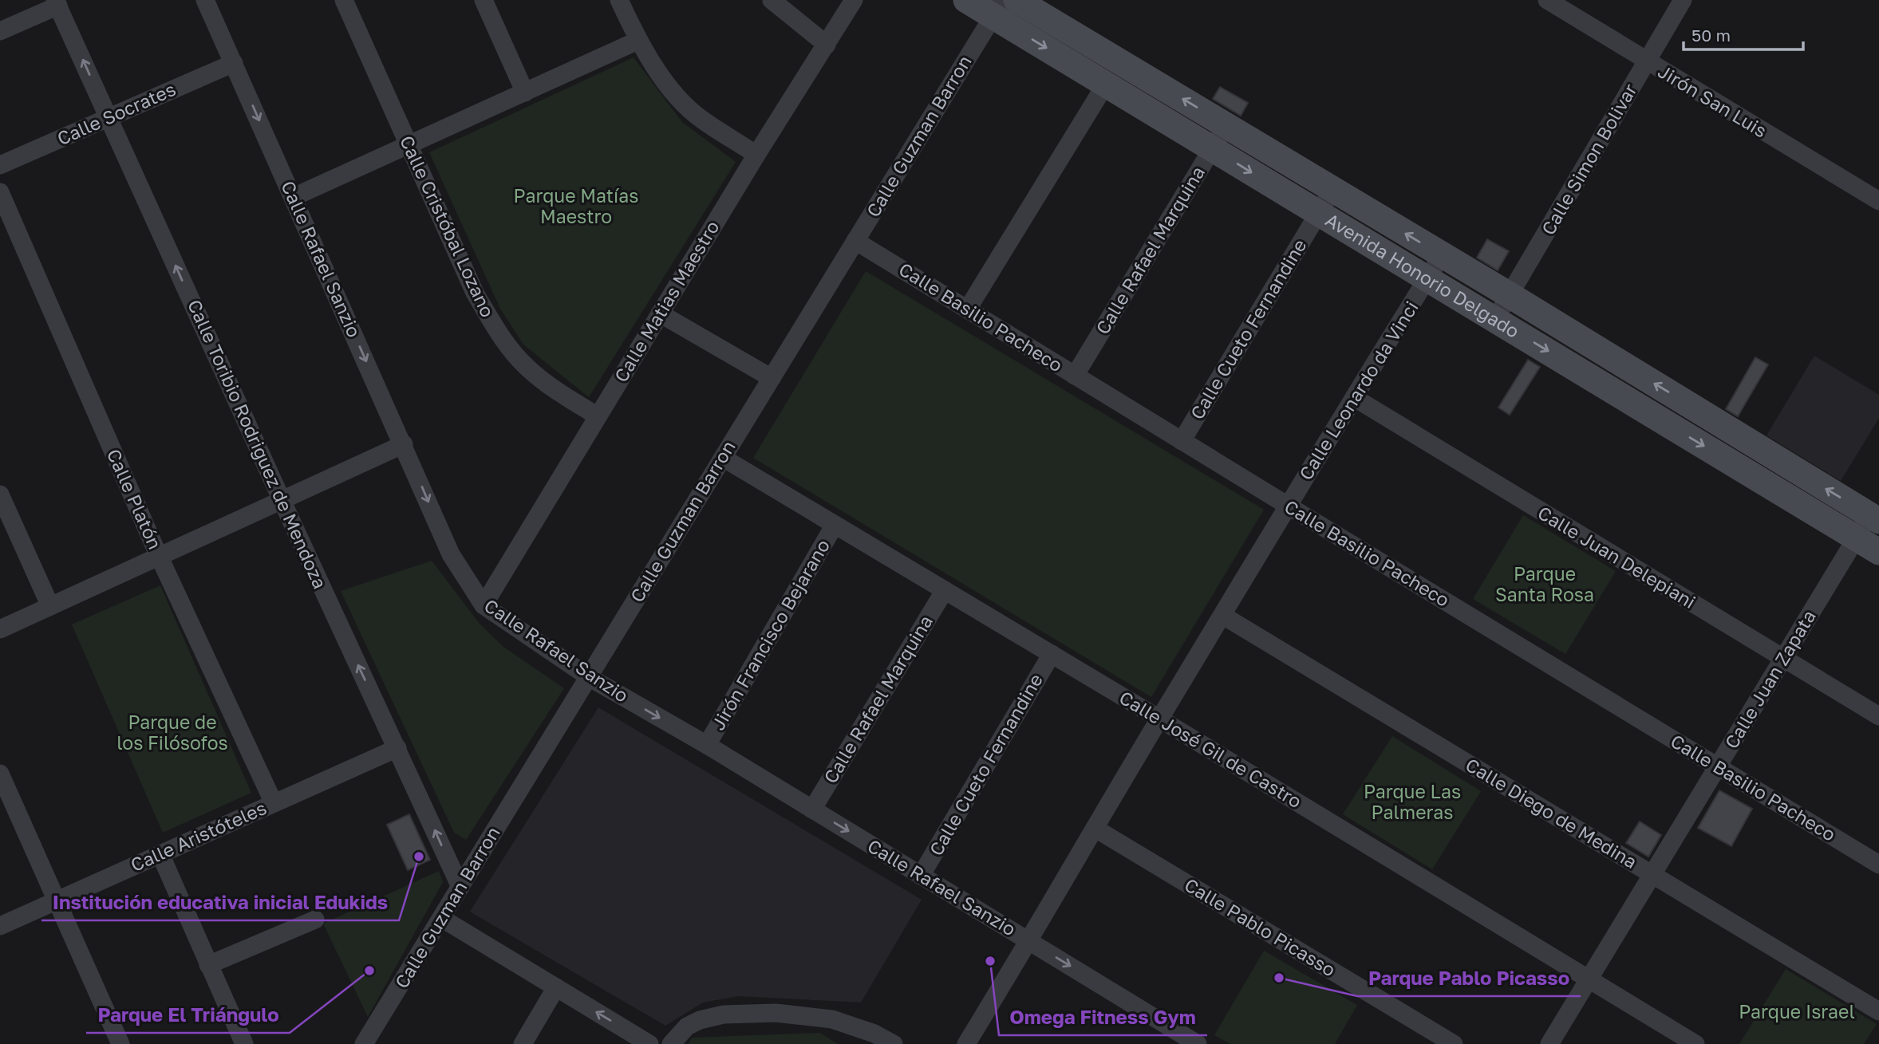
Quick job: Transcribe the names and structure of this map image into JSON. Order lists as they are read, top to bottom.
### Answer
{
  "streets": {
    "street": [
      "Jirón San Luis",
      "Calle Socrates",
      "Calle Guzman Barron",
      "Calle Simon Bolivar",
      "Calle Cristóbal Lozano",
      "Calle Rafael Marquina",
      "Calle Rafael Sanzio",
      "Avenida Honorio Delgado",
      "Calle Matias Maestro",
      "Calle Basilio Pacheco",
      "Calle Cueto Fernandine",
      "Calle Leonardo da Vinci",
      "Calle Toribio Rodriguez de Mendoza",
      "Calle Platón",
      "Calle Juan Delepiani",
      "Jirón Francisco Bejarano",
      "Calle Juan Zapata",
      "Calle José Gil de Castro",
      "Calle Diego de Medina",
      "Calle Aristóteles",
      "Calle Pablo Picasso"
    ]
  },
  "crossings": [
    ["Jirón San Luis", "Calle Simon Bolivar"],
    ["Calle Socrates", "Calle Rafael Sanzio"],
    ["Calle Socrates", "Calle Toribio Rodriguez de Mendoza"],
    ["Calle Guzman Barron", "Calle Rafael Sanzio"],
    ["Calle Guzman Barron", "Avenida Honorio Delgado"],
    ["Calle Guzman Barron", "Calle Basilio Pacheco"],
    ["Calle Guzman Barron", "Calle Toribio Rodriguez de Mendoza"],
    ["Calle Guzman Barron", "Calle José Gil de Castro"],
    ["Calle Simon Bolivar", "Avenida Honorio Delgado"],
    ["Calle Cristóbal Lozano", "Calle Matias Maestro"],
    ["Calle Rafael Marquina", "Calle Rafael Sanzio"],
    ["Calle Rafael Marquina", "Avenida Honorio Delgado"],
    ["Calle Rafael Marquina", "Calle Basilio Pacheco"],
    ["Calle Rafael Marquina", "Calle José Gil de Castro"],
    ["Calle Rafael Sanzio", "Calle Matias Maestro"],
    ["Calle Rafael Sanzio", "Calle Cueto Fernandine"],
    ["Calle Rafael Sanzio", "Calle Leonardo da Vinci"],
    ["Calle Rafael Sanzio", "Jirón Francisco Bejarano"],
    ["Avenida Honorio Delgado", "Calle Cueto Fernandine"],
    ["Avenida Honorio Delgado", "Calle Leonardo da Vinci"],
    ["Avenida Honorio Delgado", "Calle Juan Zapata"],
    ["Calle Basilio Pacheco", "Calle Cueto Fernandine"],
    ["Calle Basilio Pacheco", "Calle Leonardo da Vinci"],
    ["Calle Basilio Pacheco", "Calle Juan Zapata"],
    ["Calle Cueto Fernandine", "Calle José Gil de Castro"],
    ["Calle Leonardo da Vinci", "Calle Juan Delepiani"],
    ["Calle Leonardo da Vinci", "Calle José Gil de Castro"],
    ["Calle Leonardo da Vinci", "Calle Diego de Medina"],
    ["Calle Leonardo da Vinci", "Calle Pablo Picasso"],
    ["Calle Toribio Rodriguez de Mendoza", "Calle Aristóteles"],
    ["Calle Platón", "Calle Aristóteles"],
    ["Calle Juan Delepiani", "Calle Juan Zapata"],
    ["Jirón Francisco Bejarano", "Calle José Gil de Castro"],
    ["Calle Juan Zapata", "Calle José Gil de Castro"],
    ["Calle Juan Zapata", "Calle Diego de Medina"]
  ],
  "one_way": ["Calle Rafael Sanzio", "Calle Toribio Rodriguez de Mendoza"],
  "parks": [
    "Parque Matías Maestro",
    "Parque Santa Rosa",
    "Parque de los Filósofos",
    "Parque Las Palmeras",
    "Parque Israel"
  ],
  "places": [
    "Institución educativa inicial Edukids",
    "Omega Fitness Gym",
    "Parque El Triángulo",
    "Parque Pablo Picasso"
  ],
  "scale_bar": "50 m"
}
